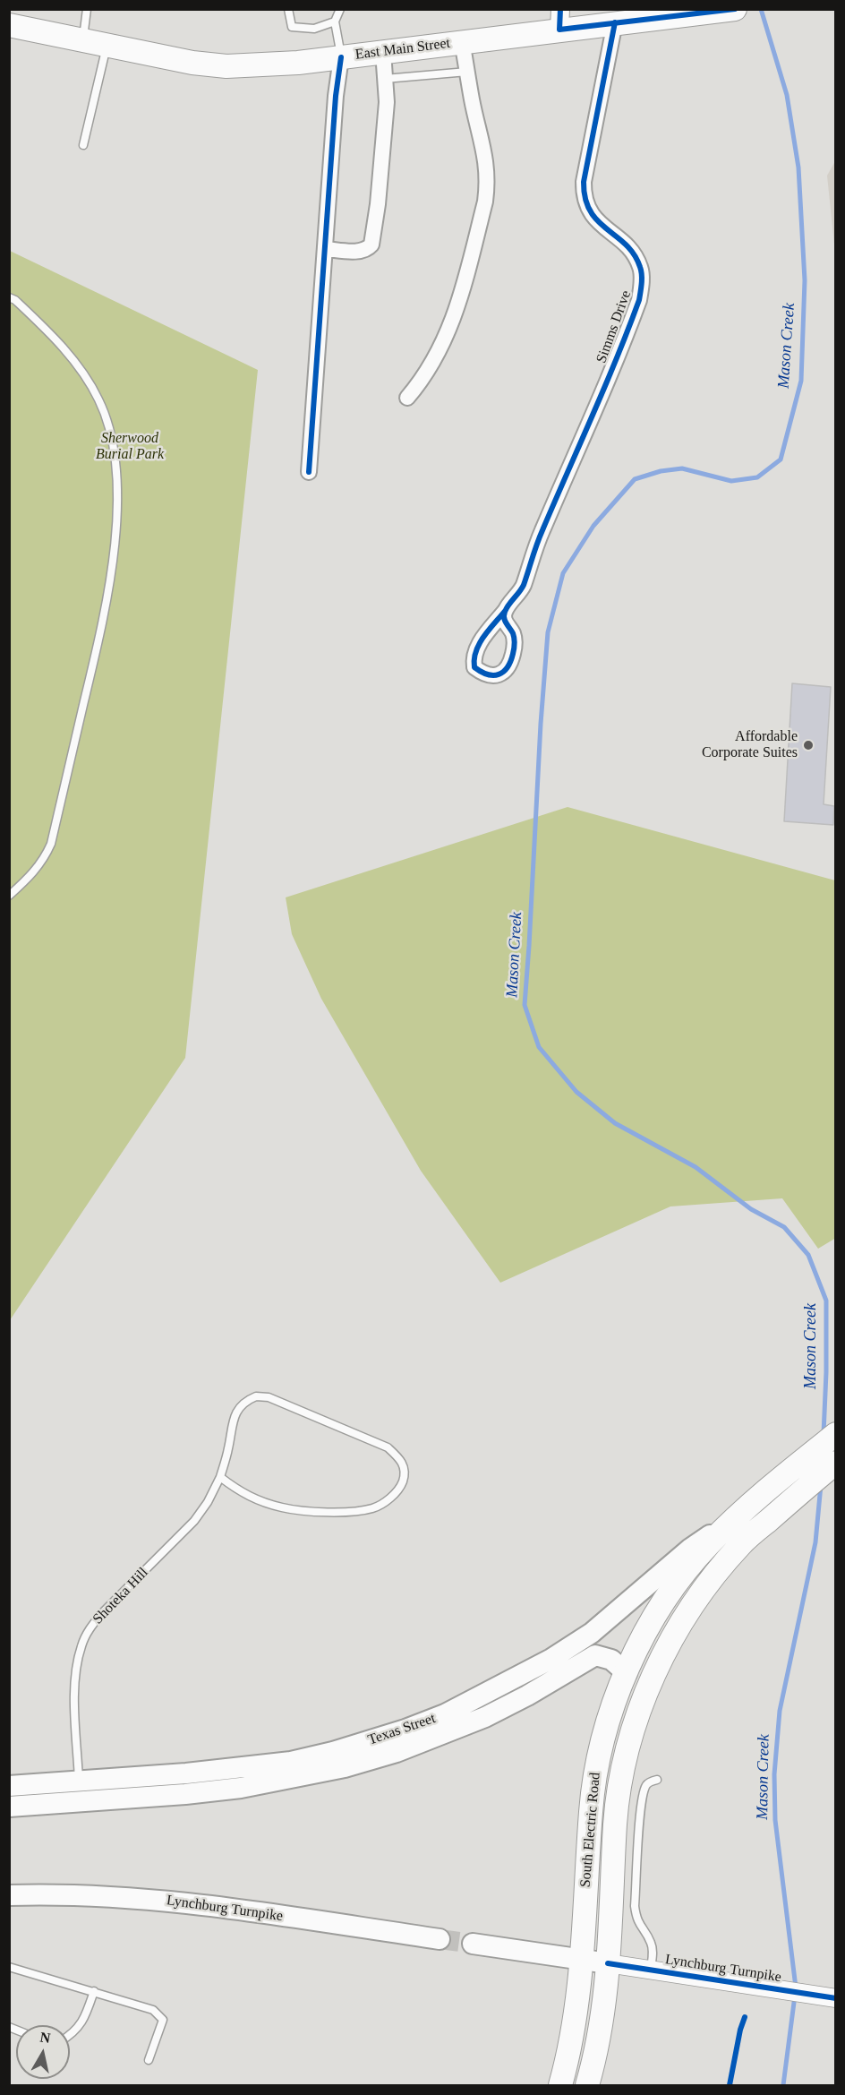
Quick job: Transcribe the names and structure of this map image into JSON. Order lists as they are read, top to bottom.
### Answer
{
  "streets": {
    "main road": [
      "East Main Street",
      "Texas Street",
      "South Electric Road",
      "Lynchburg Turnpike"
    ],
    "street": ["Simms Drive"],
    "lane": ["Shoteka Hill"]
  },
  "crossings": [
    ["East Main Street", "Simms Drive"],
    ["Shoteka Hill", "Texas Street"],
    ["Texas Street", "South Electric Road"],
    ["South Electric Road", "Lynchburg Turnpike"]
  ],
  "water": ["Mason Creek"],
  "parks": ["Sherwood Burial Park"],
  "places": ["Affordable Corporate Suites"],
  "north": "top"
}
